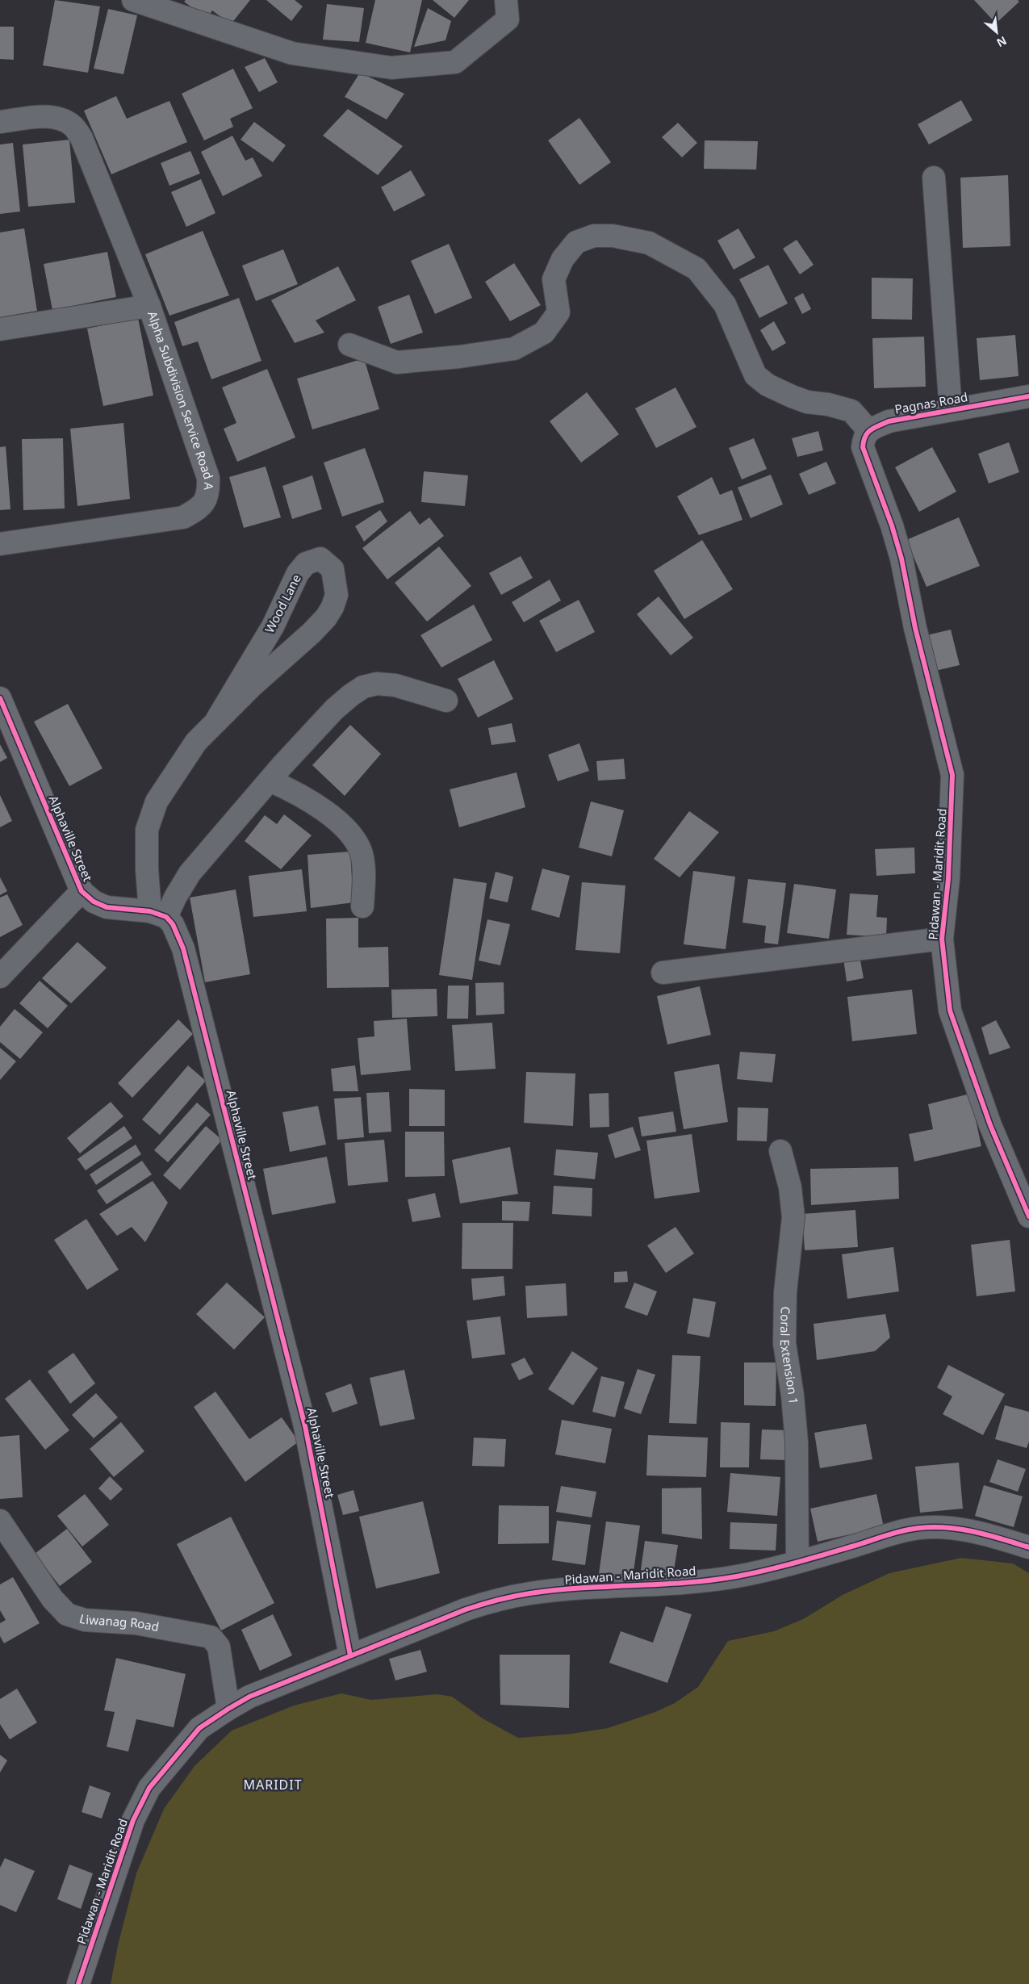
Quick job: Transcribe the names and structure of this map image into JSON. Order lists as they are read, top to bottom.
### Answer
{
  "streets": {
    "street": [
      "Alpha Subdivision Service Road A",
      "Pagnas Road",
      "Wood Lane",
      "Alphaville Street",
      "Pidawan - Maridit Road",
      "Coral Extension 1",
      "Liwanag Road"
    ]
  },
  "crossings": [
    ["Pagnas Road", "Pidawan - Maridit Road"],
    ["Wood Lane", "Alphaville Street"],
    ["Alphaville Street", "Pidawan - Maridit Road"],
    ["Pidawan - Maridit Road", "Coral Extension 1"],
    ["Pidawan - Maridit Road", "Liwanag Road"]
  ],
  "districts": ["MARIDIT"],
  "north": "bottom right"
}
